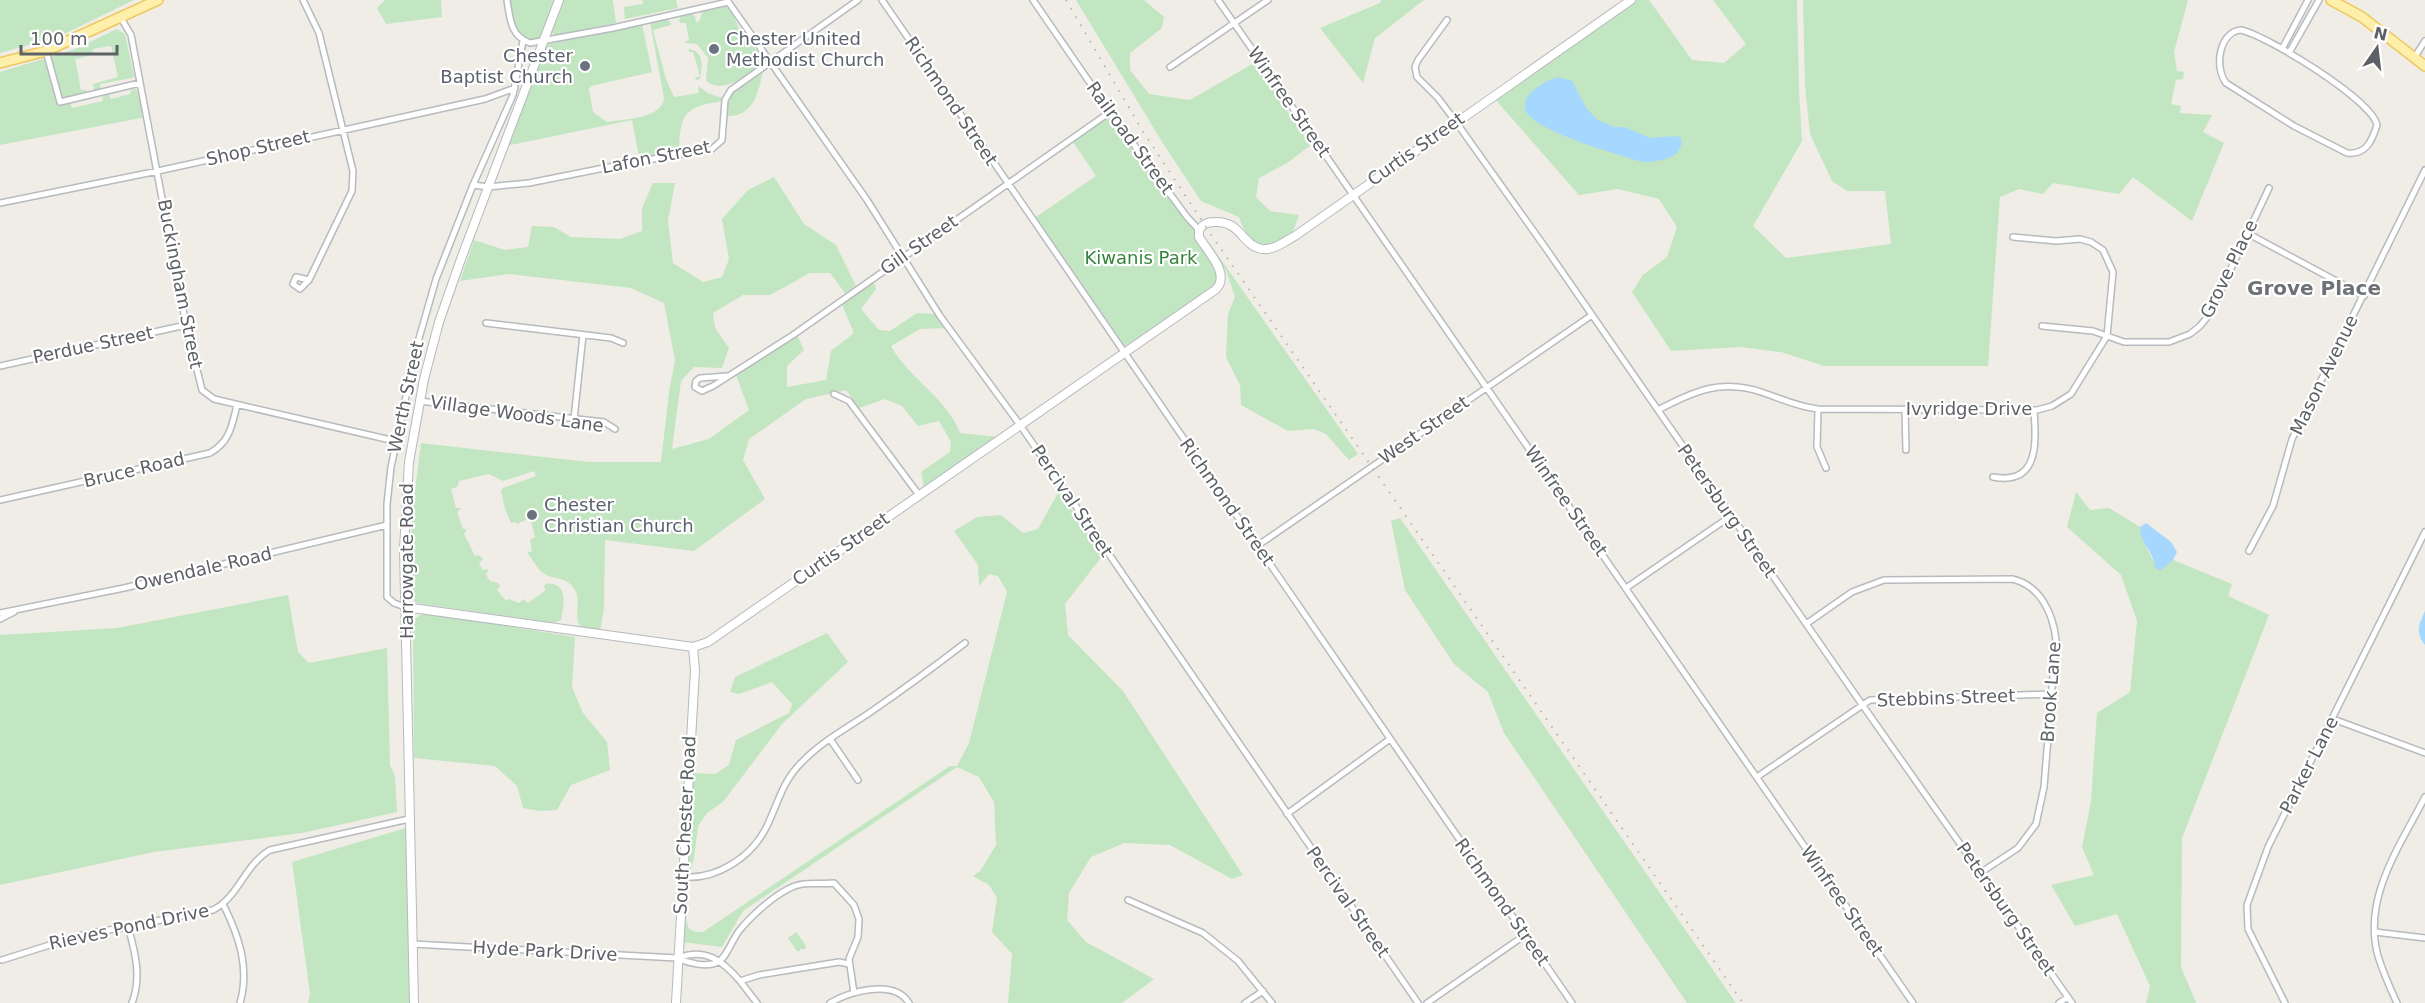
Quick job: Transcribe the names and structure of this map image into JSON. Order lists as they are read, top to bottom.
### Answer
{
  "streets": {
    "street": [
      "Richmond Street",
      "Winfree Street",
      "Railroad Street",
      "Shop Street",
      "Curtis Street",
      "Lafon Street",
      "Gill Street",
      "Grove Place",
      "Buckingham Street",
      "Perdue Street",
      "Mason Avenue",
      "Werth Street",
      "Ivyridge Drive",
      "Village Woods Lane",
      "West Street",
      "Bruce Road",
      "Percival Street",
      "Petersburg Street",
      "Harrowgate Road",
      "Owendale Road",
      "Brook Lane",
      "Stebbins Street",
      "Parker Lane",
      "South Chester Road",
      "Rieves Pond Drive",
      "Hyde Park Drive"
    ]
  },
  "crossings": [
    ["Richmond Street", "Curtis Street"],
    ["Richmond Street", "Gill Street"],
    ["Richmond Street", "West Street"],
    ["Winfree Street", "Curtis Street"],
    ["Winfree Street", "West Street"],
    ["Winfree Street", "Stebbins Street"],
    ["Railroad Street", "Curtis Street"],
    ["Railroad Street", "Gill Street"],
    ["Shop Street", "Buckingham Street"],
    ["Shop Street", "Werth Street"],
    ["Curtis Street", "Percival Street"],
    ["Curtis Street", "Petersburg Street"],
    ["Curtis Street", "South Chester Road"],
    ["Lafon Street", "Percival Street"],
    ["Lafon Street", "Harrowgate Road"],
    ["Gill Street", "Percival Street"],
    ["Grove Place", "Ivyridge Drive"],
    ["Buckingham Street", "Perdue Street"],
    ["Buckingham Street", "Werth Street"],
    ["Buckingham Street", "Bruce Road"],
    ["Werth Street", "Harrowgate Road"],
    ["Werth Street", "Owendale Road"],
    ["Ivyridge Drive", "Petersburg Street"],
    ["Village Woods Lane", "Harrowgate Road"],
    ["West Street", "Petersburg Street"],
    ["Petersburg Street", "Brook Lane"],
    ["Petersburg Street", "Stebbins Street"],
    ["Harrowgate Road", "Rieves Pond Drive"],
    ["Harrowgate Road", "Hyde Park Drive"],
    ["Brook Lane", "Stebbins Street"],
    ["South Chester Road", "Hyde Park Drive"]
  ],
  "districts": ["Grove Place"],
  "parks": ["Kiwanis Park"],
  "places": ["Chester United Methodist Church", "Chester Baptist Church", "Chester Christian Church"],
  "scale_bar": "100 m",
  "north": "top"
}
